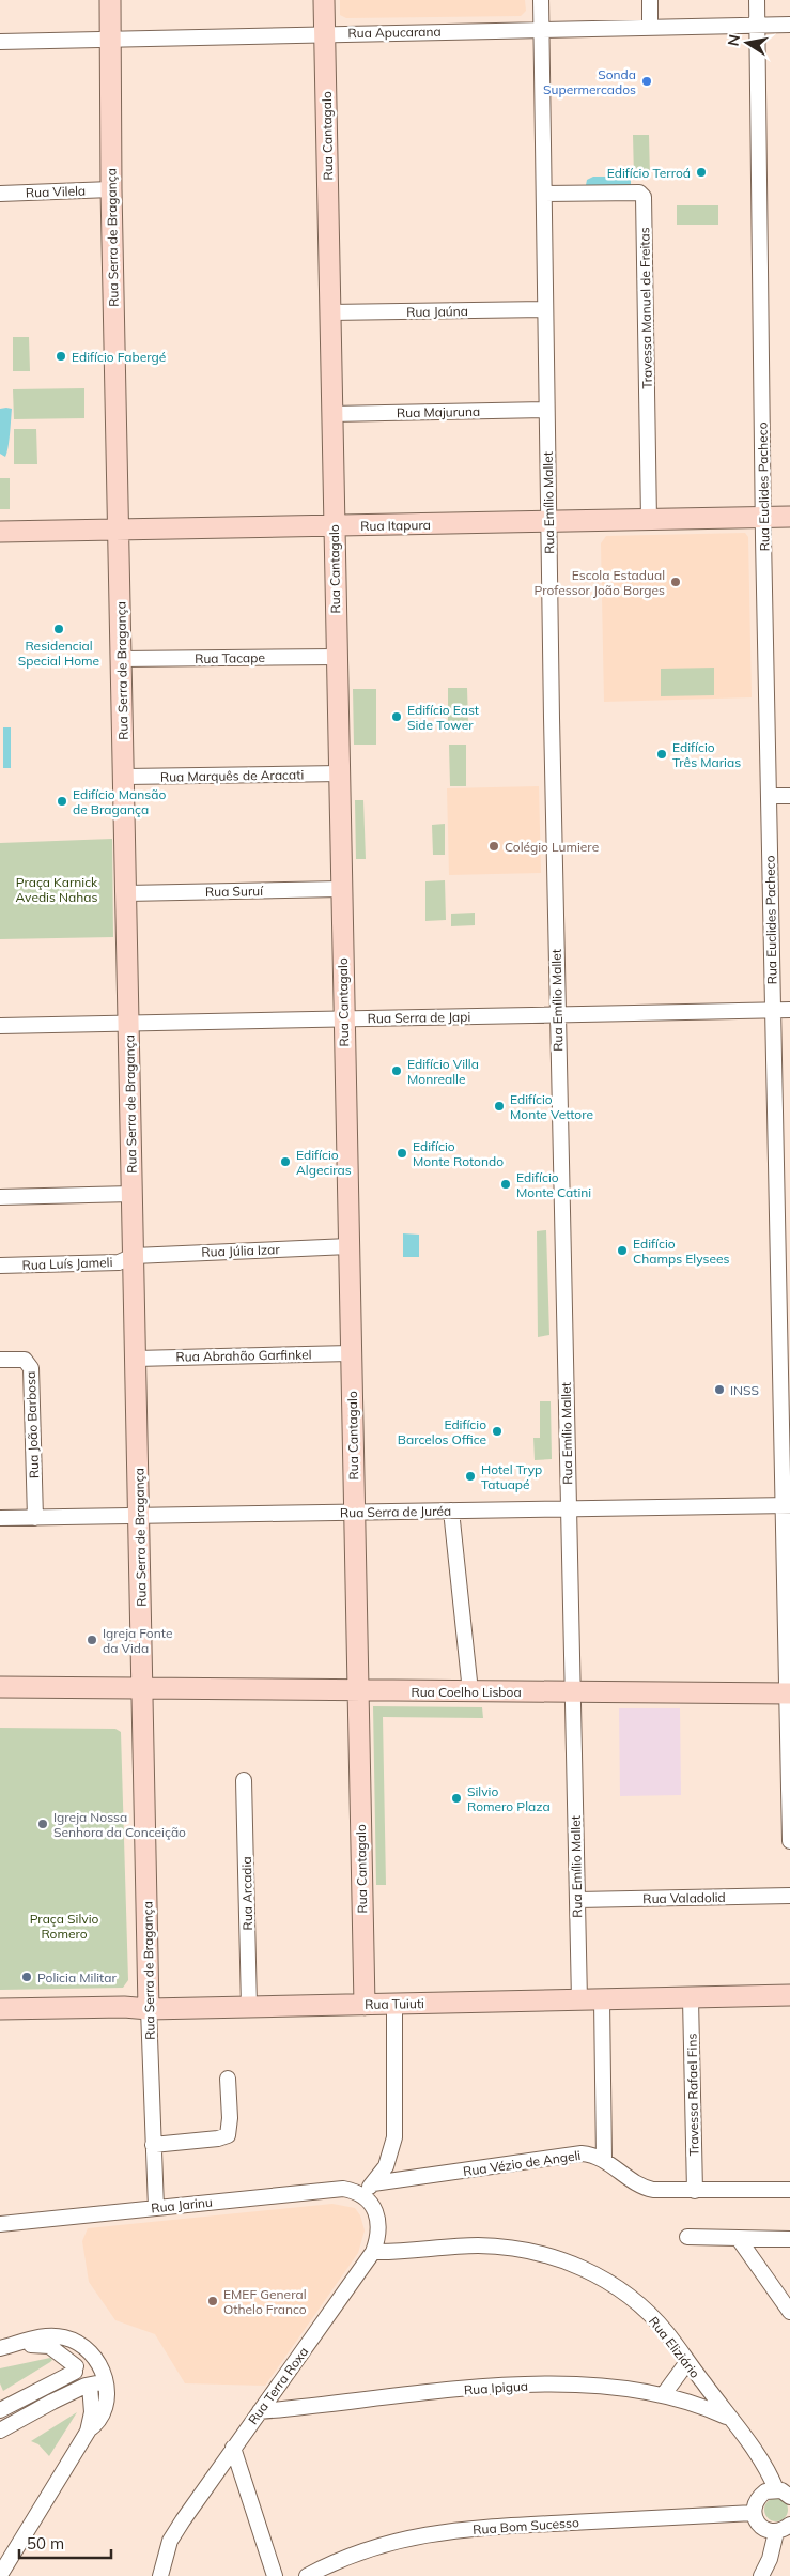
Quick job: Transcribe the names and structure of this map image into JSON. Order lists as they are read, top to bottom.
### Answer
{
  "streets": {
    "street": [
      "Rua Apucarana",
      "Rua Cantagalo",
      "Rua Vilela",
      "Rua Serra de Bragança",
      "Travessa Manuel de Freitas",
      "Rua Jaúna",
      "Rua Majuruna",
      "Rua Euclides Pacheco",
      "Rua Emílio Mallet",
      "Rua Itapura",
      "Rua Tacape",
      "Rua Marquês de Aracati",
      "Rua Suruí",
      "Rua Serra de Japi",
      "Rua Júlia Izar",
      "Rua Luís Jameli",
      "Rua Abrahão Garfinkel",
      "Rua João Barbosa",
      "Rua Serra de Juréa",
      "Rua Coelho Lisboa",
      "Rua Arcadia",
      "Rua Valadolid",
      "Rua Tuiuti",
      "Travessa Rafael Fins",
      "Rua Vézio de Angeli",
      "Rua Jarinu",
      "Rua Eliziário",
      "Rua Terra Roxa",
      "Rua Ipigua",
      "Rua Bom Sucesso"
    ]
  },
  "crossings": [
    ["Rua Apucarana", "Rua Cantagalo"],
    ["Rua Apucarana", "Rua Serra de Bragança"],
    ["Rua Apucarana", "Rua Euclides Pacheco"],
    ["Rua Apucarana", "Rua Emílio Mallet"],
    ["Rua Cantagalo", "Rua Jaúna"],
    ["Rua Cantagalo", "Rua Majuruna"],
    ["Rua Cantagalo", "Rua Itapura"],
    ["Rua Cantagalo", "Rua Tacape"],
    ["Rua Cantagalo", "Rua Marquês de Aracati"],
    ["Rua Cantagalo", "Rua Suruí"],
    ["Rua Cantagalo", "Rua Serra de Japi"],
    ["Rua Cantagalo", "Rua Júlia Izar"],
    ["Rua Cantagalo", "Rua Abrahão Garfinkel"],
    ["Rua Cantagalo", "Rua Serra de Juréa"],
    ["Rua Cantagalo", "Rua Coelho Lisboa"],
    ["Rua Cantagalo", "Rua Tuiuti"],
    ["Rua Vilela", "Rua Serra de Bragança"],
    ["Rua Serra de Bragança", "Rua Itapura"],
    ["Rua Serra de Bragança", "Rua Tacape"],
    ["Rua Serra de Bragança", "Rua Marquês de Aracati"],
    ["Rua Serra de Bragança", "Rua Suruí"],
    ["Rua Serra de Bragança", "Rua Serra de Japi"],
    ["Rua Serra de Bragança", "Rua Júlia Izar"],
    ["Rua Serra de Bragança", "Rua Luís Jameli"],
    ["Rua Serra de Bragança", "Rua Abrahão Garfinkel"],
    ["Rua Serra de Bragança", "Rua Serra de Juréa"],
    ["Rua Serra de Bragança", "Rua Coelho Lisboa"],
    ["Rua Serra de Bragança", "Rua Tuiuti"],
    ["Rua Serra de Bragança", "Rua Jarinu"],
    ["Travessa Manuel de Freitas", "Rua Emílio Mallet"],
    ["Travessa Manuel de Freitas", "Rua Itapura"],
    ["Rua Jaúna", "Rua Emílio Mallet"],
    ["Rua Majuruna", "Rua Emílio Mallet"],
    ["Rua Euclides Pacheco", "Rua Itapura"],
    ["Rua Euclides Pacheco", "Rua Serra de Japi"],
    ["Rua Euclides Pacheco", "Rua Serra de Juréa"],
    ["Rua Euclides Pacheco", "Rua Coelho Lisboa"],
    ["Rua Emílio Mallet", "Rua Itapura"],
    ["Rua Emílio Mallet", "Rua Serra de Japi"],
    ["Rua Emílio Mallet", "Rua Serra de Juréa"],
    ["Rua Emílio Mallet", "Rua Coelho Lisboa"],
    ["Rua Emílio Mallet", "Rua Valadolid"],
    ["Rua Emílio Mallet", "Rua Tuiuti"],
    ["Rua Júlia Izar", "Rua Luís Jameli"],
    ["Rua João Barbosa", "Rua Serra de Juréa"],
    ["Rua Arcadia", "Rua Tuiuti"],
    ["Rua Tuiuti", "Travessa Rafael Fins"],
    ["Travessa Rafael Fins", "Rua Vézio de Angeli"],
    ["Rua Jarinu", "Rua Terra Roxa"],
    ["Rua Eliziário", "Rua Terra Roxa"],
    ["Rua Eliziário", "Rua Ipigua"],
    ["Rua Terra Roxa", "Rua Ipigua"]
  ],
  "parks": ["Praça Karnick Avedis Nahas", "Praça Silvio Romero"],
  "places": [
    "Sonda Supermercados",
    "Edifício Terroá",
    "Edifício Fabergé",
    "Escola Estadual Professor João Borges",
    "Residencial Special Home",
    "Edifício East Side Tower",
    "Edifício Três Marias",
    "Edifício Mansão de Bragança",
    "Colégio Lumiere",
    "Edifício Villa Monrealle",
    "Edifício Monte Vettore",
    "Edifício Monte Rotondo",
    "Edifício Algeciras",
    "Edifício Monte Catini",
    "Edifício Champs Elysees",
    "INSS",
    "Edifício Barcelos Office",
    "Hotel Tryp Tatuapé",
    "Igreja Fonte da Vida",
    "Silvio Romero Plaza",
    "Igreja Nossa Senhora da Conceição",
    "Policia Militar",
    "EMEF General Othelo Franco"
  ],
  "scale_bar": "50 m",
  "north": "left"
}
